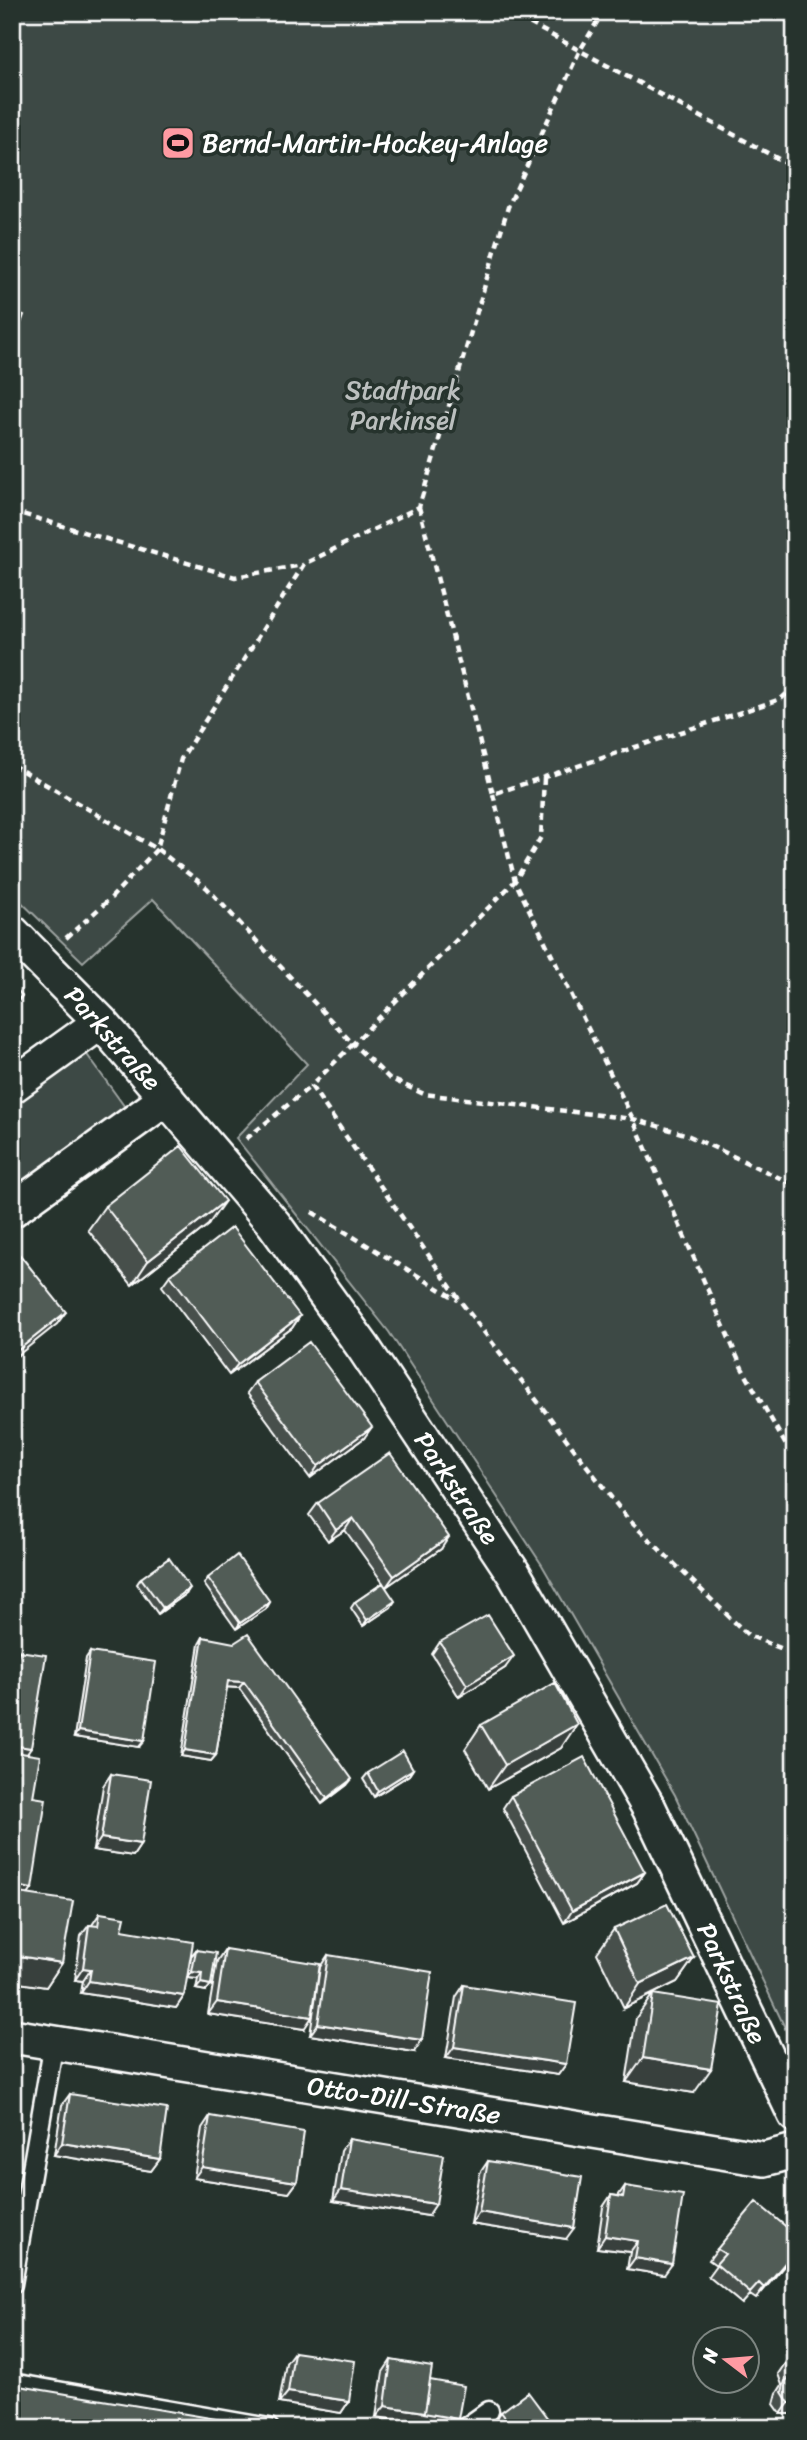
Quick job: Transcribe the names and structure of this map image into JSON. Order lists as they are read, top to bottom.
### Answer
{
  "streets": {
    "street": ["Parkstraße", "Otto-Dill-Straße"]
  },
  "parks": ["Stadtpark Parkinsel"],
  "places": {
    "sports": ["Bernd-Martin-Hockey-Anlage"]
  },
  "north": "left"
}
